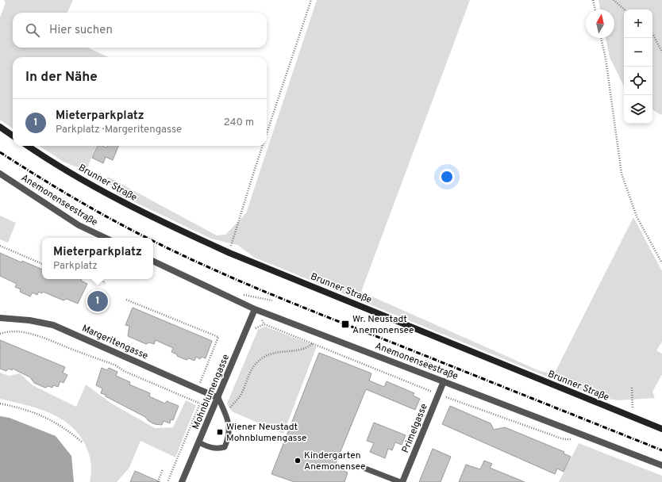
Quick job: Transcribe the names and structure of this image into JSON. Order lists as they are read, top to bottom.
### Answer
{
  "streets": {
    "main road": ["Brunner Straße"],
    "street": [
      "Anemonenseestraße",
      "Margeritengasse",
      "Mohnblumengasse",
      "Primelgasse"
    ]
  },
  "crossings": [
    ["Anemonenseestraße", "Mohnblumengasse"],
    ["Anemonenseestraße", "Primelgasse"],
    ["Margeritengasse", "Mohnblumengasse"]
  ],
  "places": {
    "transit": ["Wr. Neustadt Anemonensee", "Wiener Neustadt Mohnblumengasse"],
    "other": ["Kindergarten Anemonensee"]
  },
  "north": "top",
  "page": {
    "map_buttons": ["+", "−"],
    "search": "Hier suchen",
    "heading": "In der Nähe",
    "list": [
      {
        "mark": "1",
        "name": "Mieterparkplatz",
        "note": "Parkplatz · Margeritengasse",
        "value": "240 m"
      }
    ],
    "popup": ["Mieterparkplatz", "Parkplatz"],
    "pins": "1"
  }
}
